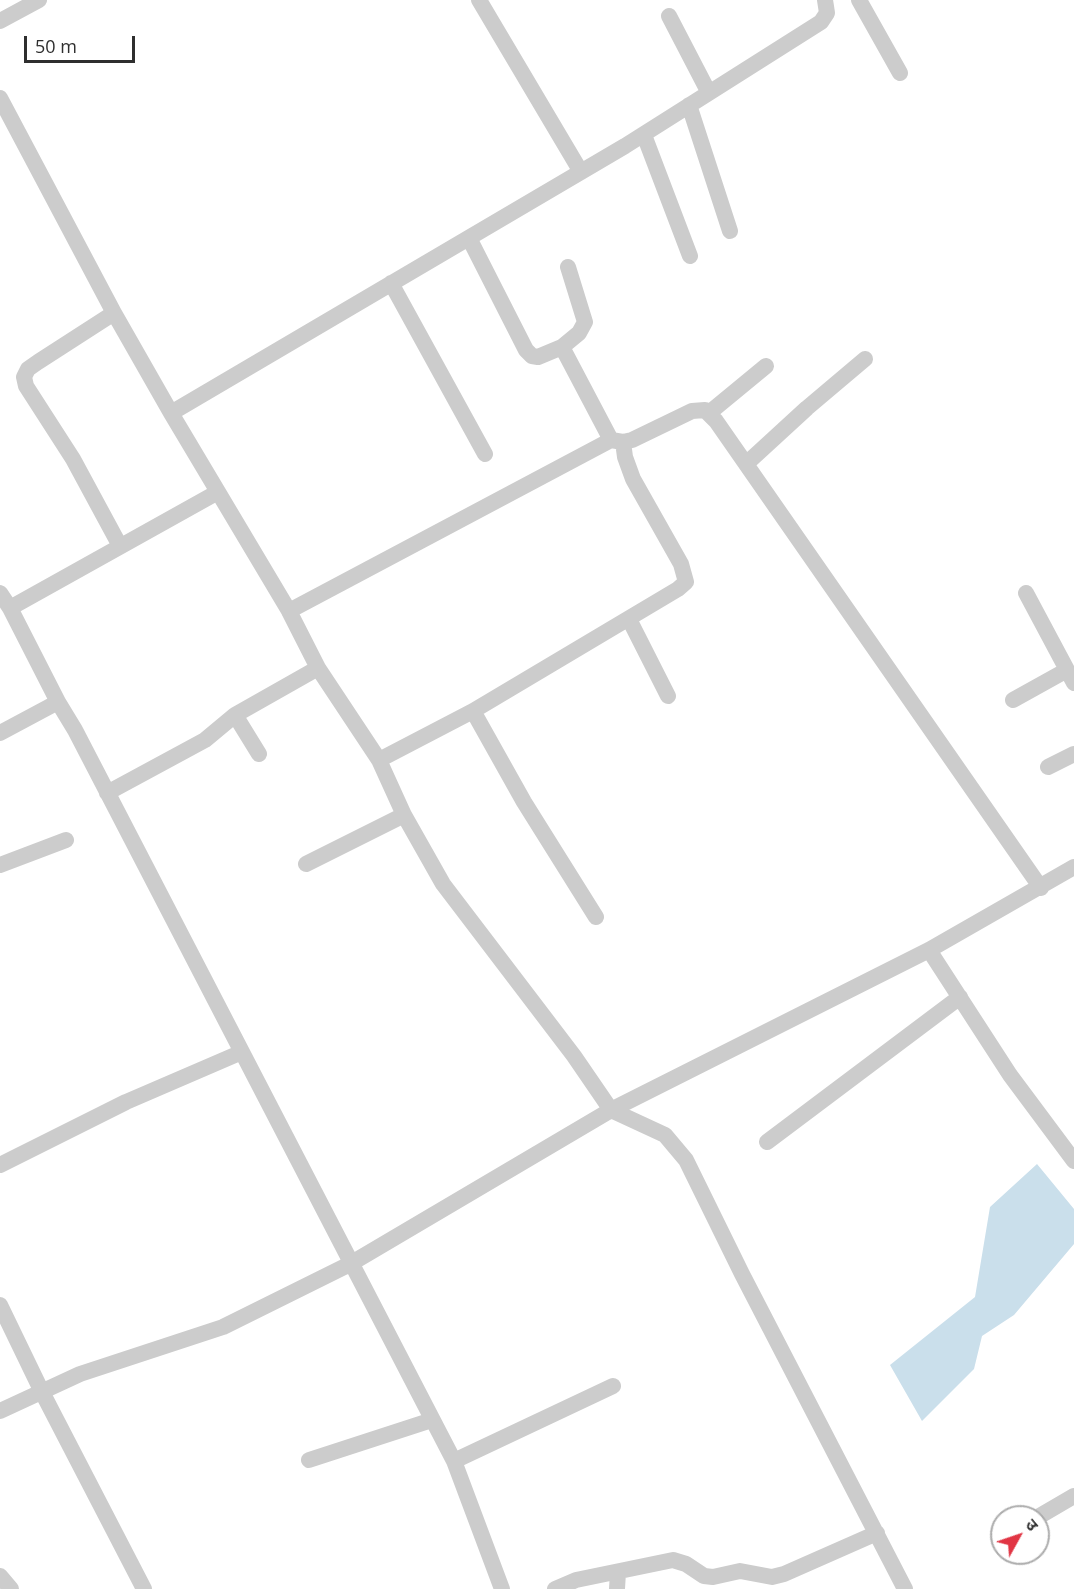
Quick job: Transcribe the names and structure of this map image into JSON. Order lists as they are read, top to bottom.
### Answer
{
  "scale_bar": "50 m",
  "north": "top right"
}
